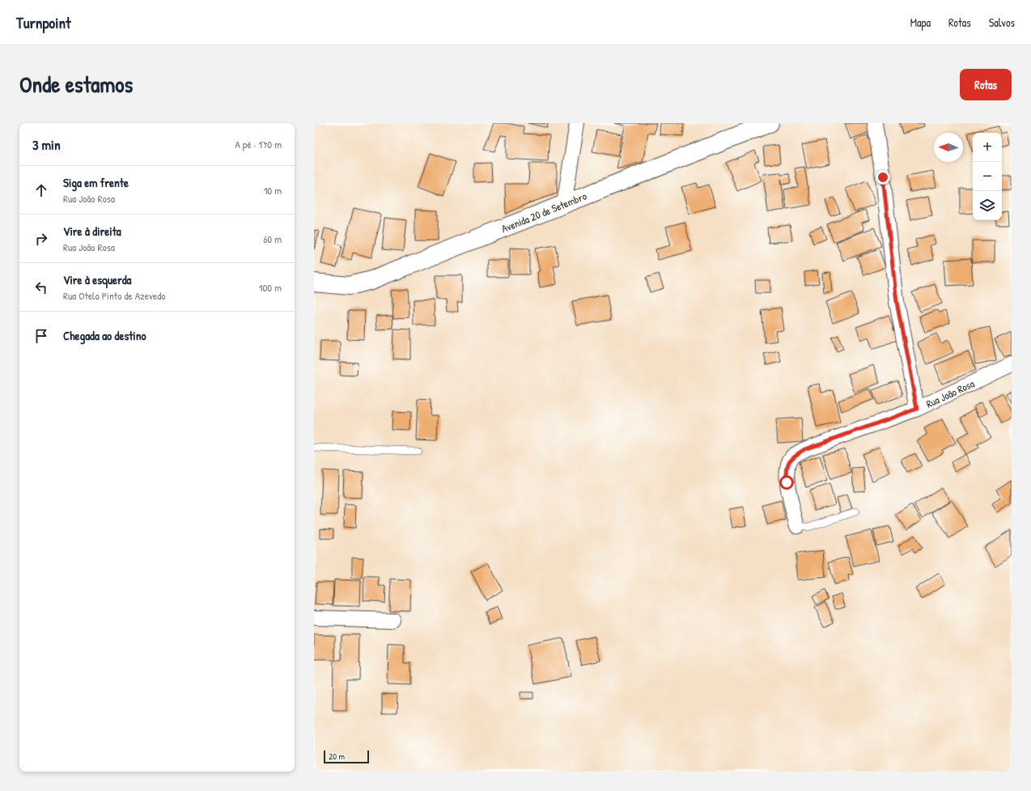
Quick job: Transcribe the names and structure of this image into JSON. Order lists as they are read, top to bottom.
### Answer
{
  "streets": {
    "street": ["Avenida 20 de Setembro", "Rua João Rosa"]
  },
  "scale_bar": "20 m",
  "north": "left",
  "page": {
    "header": "Turnpoint",
    "nav": ["Mapa", "Rotas", "Salvos"],
    "title": "Onde estamos",
    "buttons": "Rotas",
    "heading": ["3 min", "A pé · 170 m"],
    "map_buttons": ["+", "−"],
    "list": [
      ["Siga em frente", "Rua João Rosa", "10 m"],
      ["Vire à direita", "Rua João Rosa", "60 m"],
      ["Vire à esquerda", "Rua Otelo Pinto de Azevedo", "100 m"],
      "Chegada ao destino"
    ],
    "scale": "20 m"
  }
}
